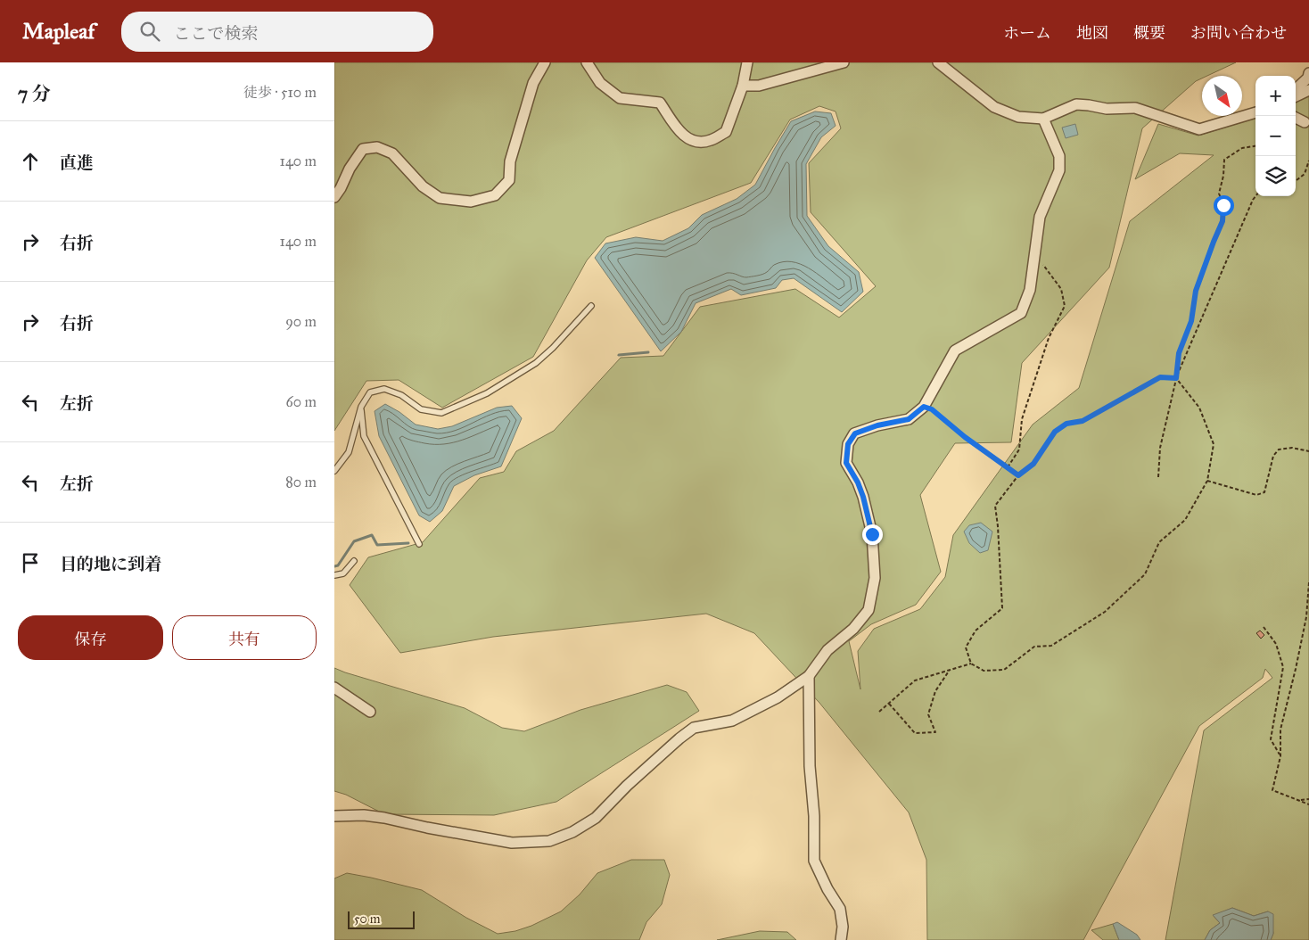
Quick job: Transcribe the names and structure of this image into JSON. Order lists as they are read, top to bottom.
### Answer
{
  "scale_bar": "50 m",
  "north": "bottom right",
  "page": {
    "header": "Mapleaf",
    "search": "ここで検索",
    "nav": [
      "ホーム",
      "地図",
      "概要",
      "お問い合わせ"
    ],
    "heading": ["7 分", "徒歩 · 510 m"],
    "map_buttons": ["+", "−"],
    "list": [
      ["直進", "140 m"],
      ["右折", "140 m"],
      ["右折", "90 m"],
      ["左折", "60 m"],
      ["左折", "80 m"],
      "目的地に到着"
    ],
    "buttons": ["保存", "共有"],
    "scale": "50 m"
  }
}
